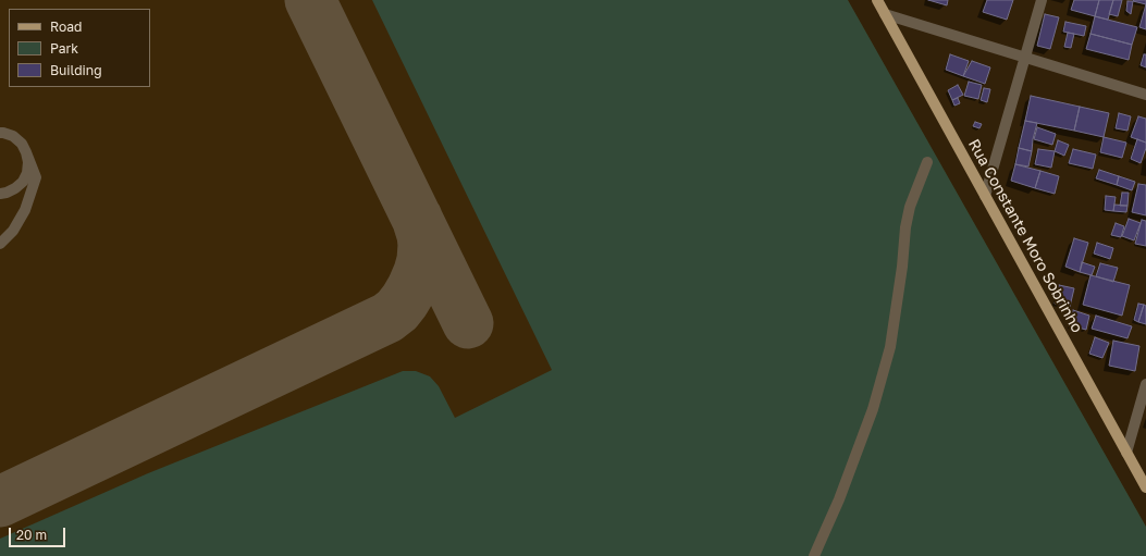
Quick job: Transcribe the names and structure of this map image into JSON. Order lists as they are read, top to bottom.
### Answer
{
  "streets": {
    "main road": ["Rua Constante Moro Sobrinho"]
  },
  "legend": ["Road", "Park", "Building"],
  "scale_bar": "20 m"
}
